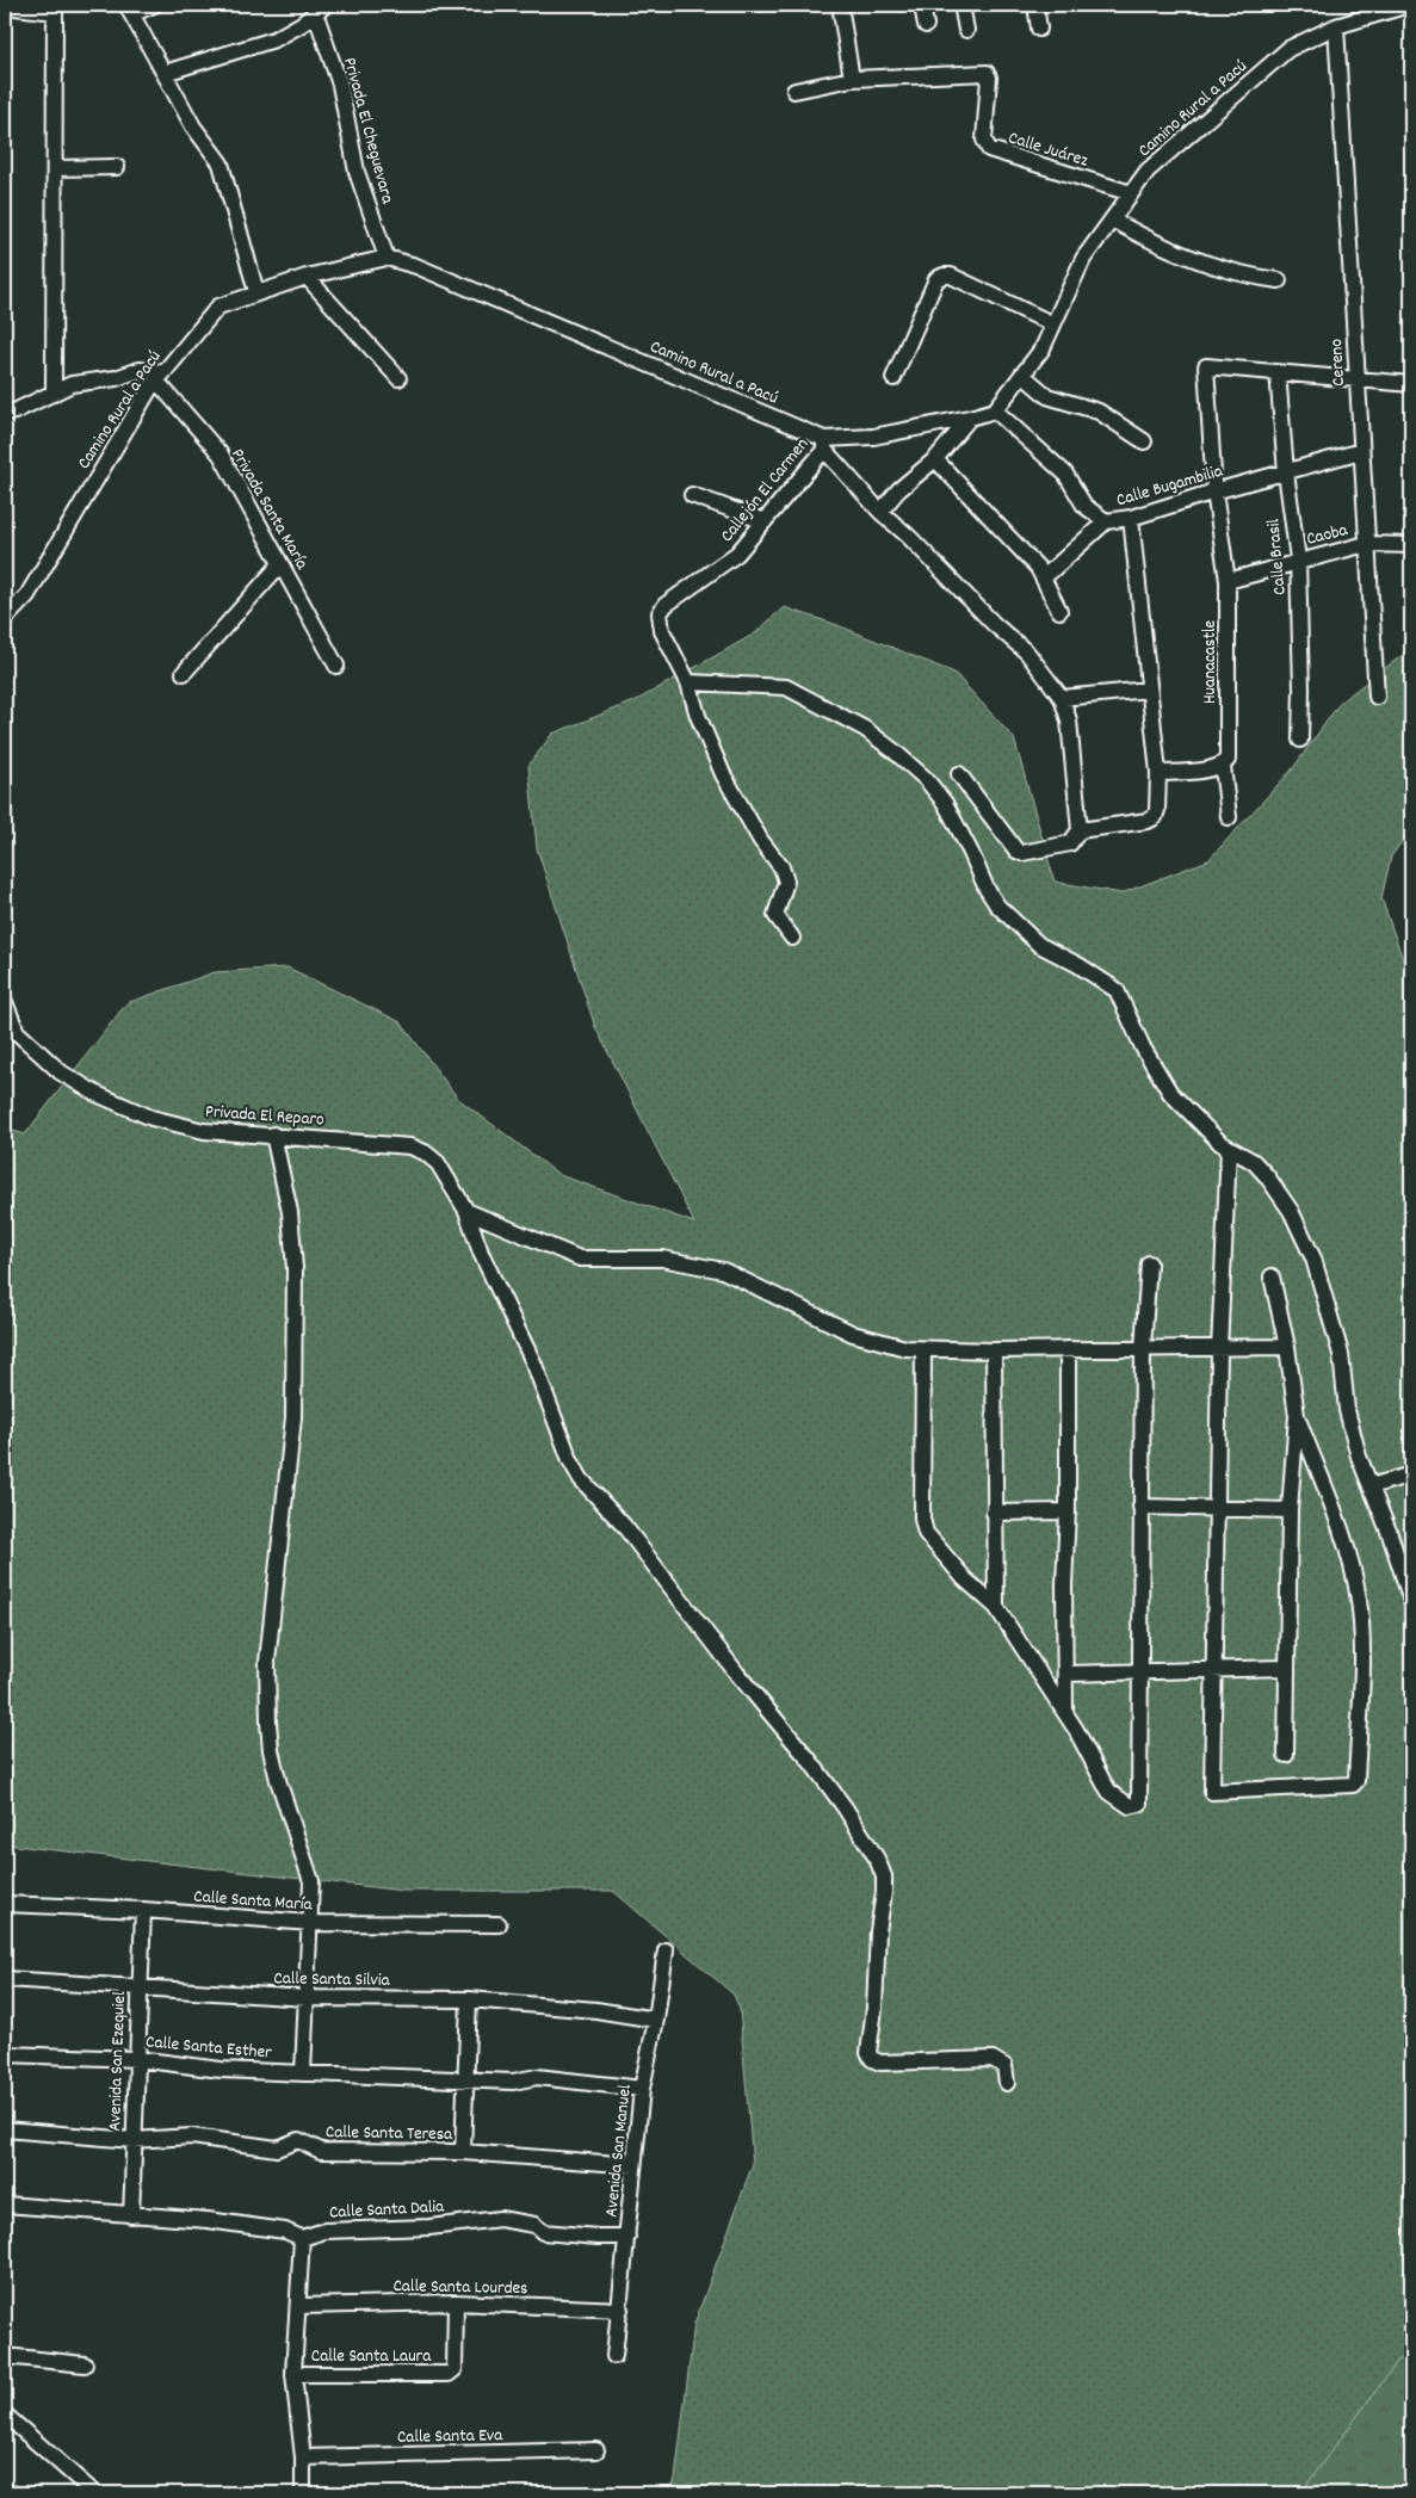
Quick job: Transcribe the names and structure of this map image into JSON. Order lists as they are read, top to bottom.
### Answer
{
  "streets": {
    "street": [
      "Camino Rural a Pacú",
      "Privada El Cheguevara",
      "Calle Juárez",
      "Cereno",
      "Calle Bugambilia",
      "Callejón El Carmen",
      "Privada Santa María",
      "Caoba",
      "Calle Brasil",
      "Huanacastle",
      "Privada El Reparo",
      "Calle Santa María",
      "Calle Santa Silvia",
      "Calle Santa Esther",
      "Avenida San Ezequiel",
      "Calle Santa Teresa",
      "Avenida San Manuel",
      "Calle Santa Dalia",
      "Calle Santa Lourdes",
      "Calle Santa Laura",
      "Calle Santa Eva"
    ]
  },
  "crossings": [
    ["Camino Rural a Pacú", "Privada El Cheguevara"],
    ["Camino Rural a Pacú", "Calle Juárez"],
    ["Camino Rural a Pacú", "Cereno"],
    ["Camino Rural a Pacú", "Calle Bugambilia"],
    ["Camino Rural a Pacú", "Callejón El Carmen"],
    ["Camino Rural a Pacú", "Privada Santa María"],
    ["Cereno", "Calle Bugambilia"],
    ["Cereno", "Caoba"],
    ["Calle Bugambilia", "Calle Brasil"],
    ["Calle Bugambilia", "Huanacastle"],
    ["Caoba", "Calle Brasil"],
    ["Caoba", "Huanacastle"],
    ["Calle Brasil", "Huanacastle"],
    ["Calle Santa María", "Avenida San Ezequiel"],
    ["Calle Santa Silvia", "Avenida San Ezequiel"],
    ["Calle Santa Silvia", "Avenida San Manuel"],
    ["Calle Santa Esther", "Avenida San Ezequiel"],
    ["Calle Santa Esther", "Avenida San Manuel"],
    ["Avenida San Ezequiel", "Calle Santa Teresa"],
    ["Calle Santa Teresa", "Avenida San Manuel"],
    ["Avenida San Manuel", "Calle Santa Dalia"],
    ["Avenida San Manuel", "Calle Santa Lourdes"],
    ["Calle Santa Lourdes", "Calle Santa Laura"]
  ]
}
